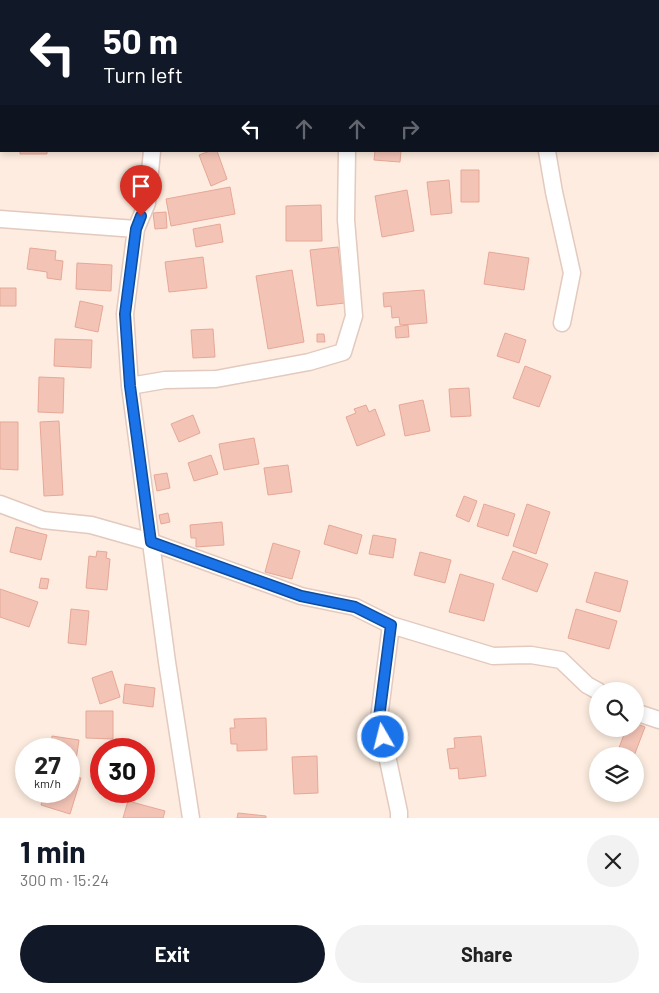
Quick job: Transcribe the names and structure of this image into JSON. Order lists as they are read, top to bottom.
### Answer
{
  "page": {
    "turn": ["50 m", "Turn left"],
    "speed": "27 km/h",
    "limit": "30",
    "heading": ["1 min", "300 m · 15:24"],
    "buttons": ["Exit", "Share"]
  }
}
